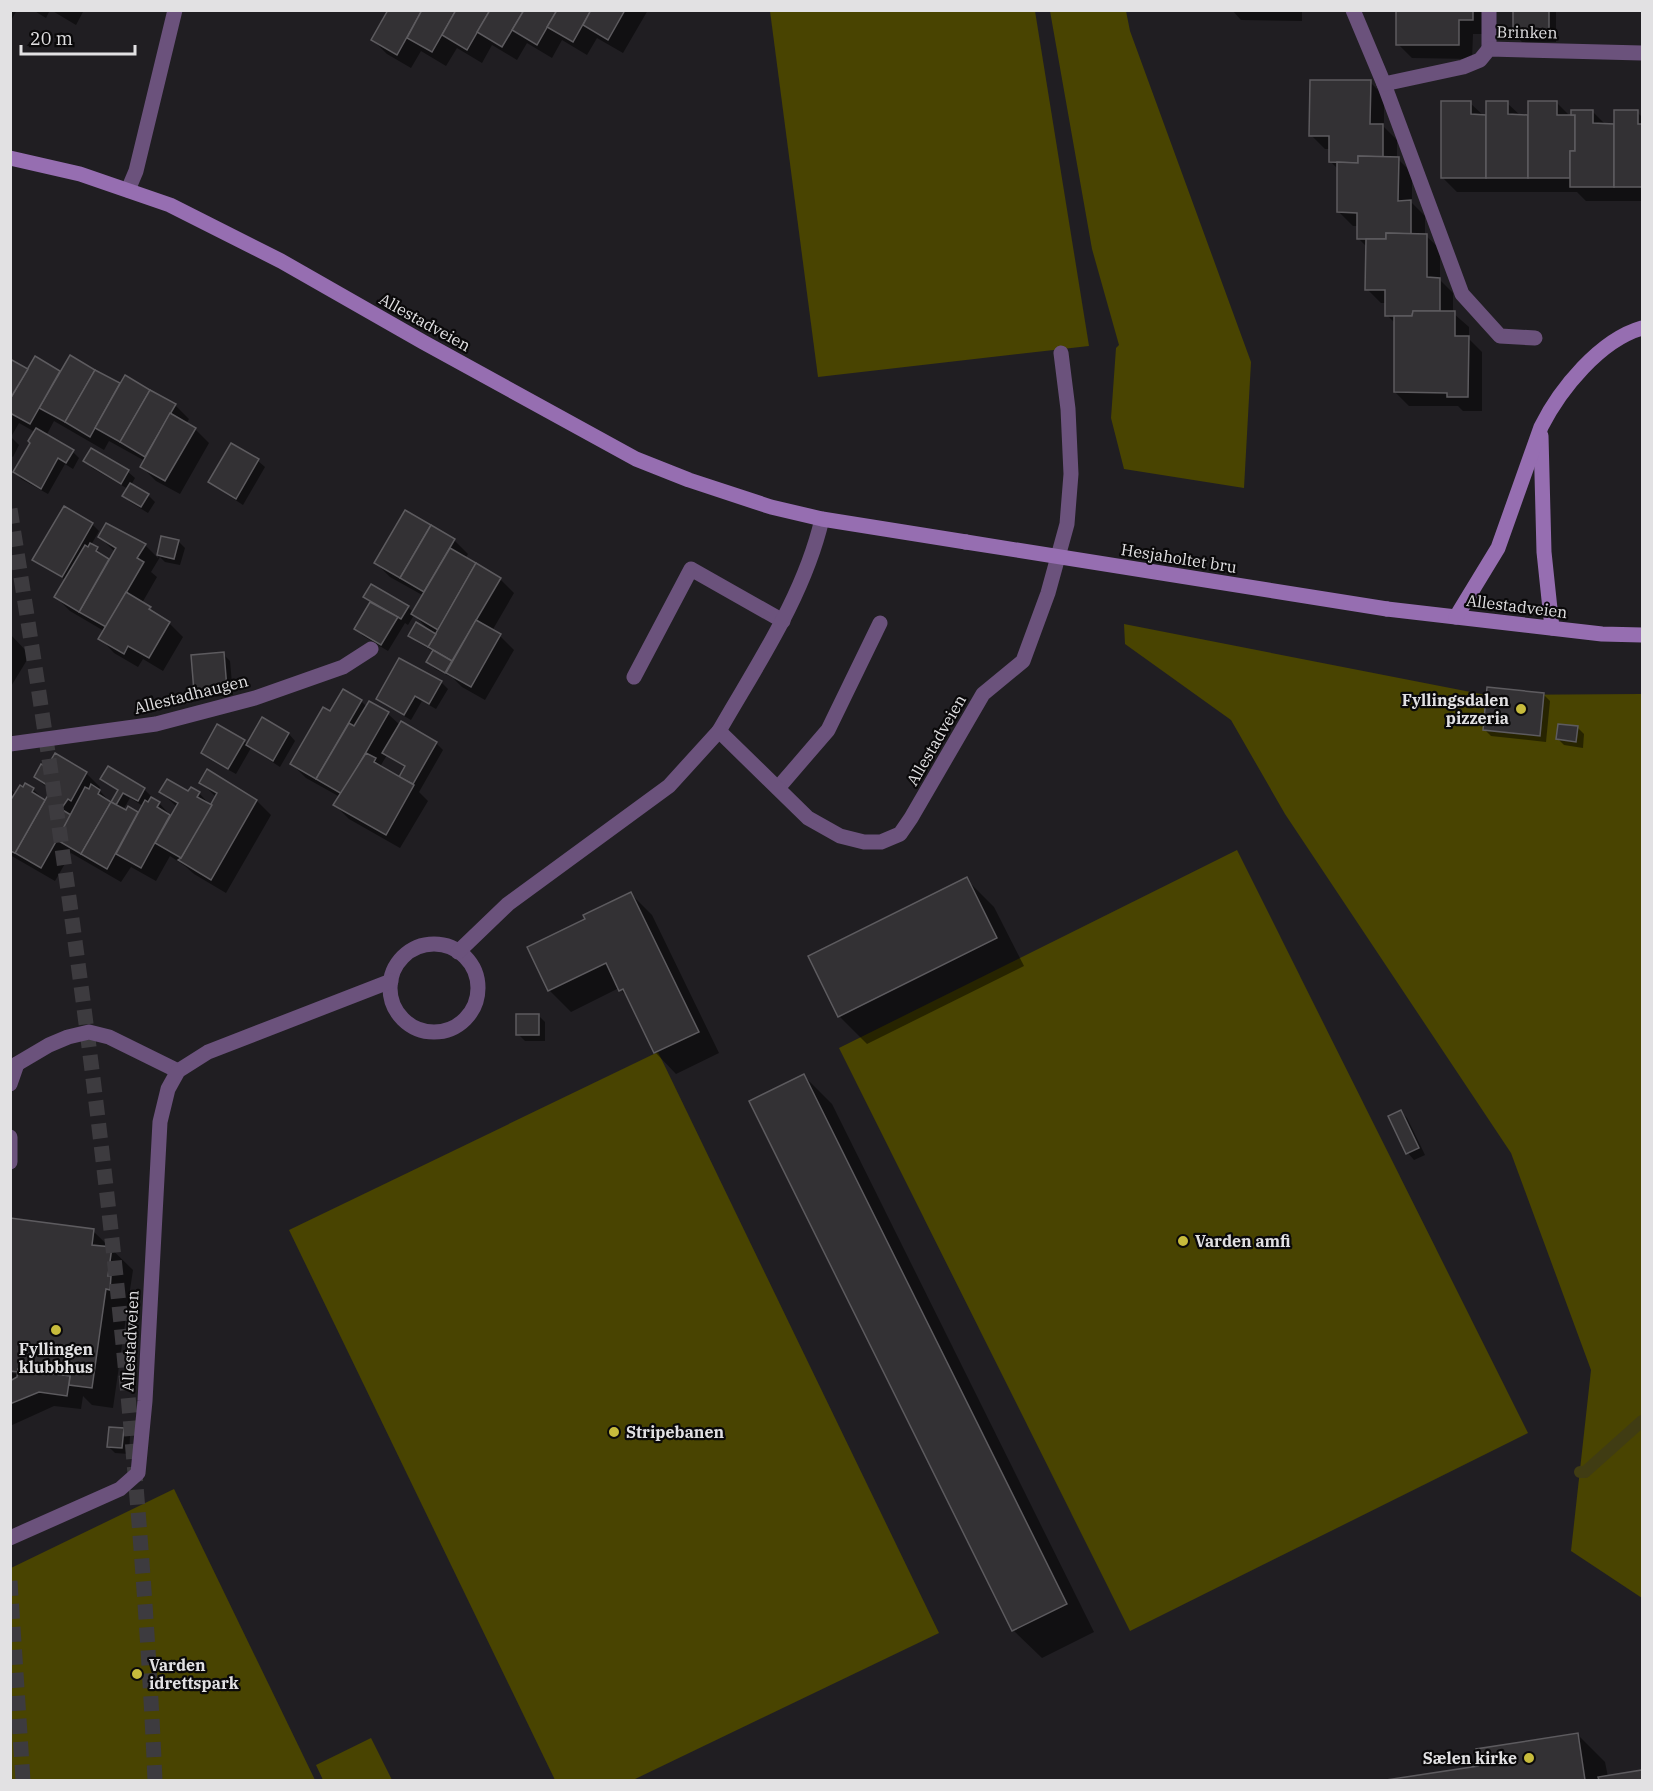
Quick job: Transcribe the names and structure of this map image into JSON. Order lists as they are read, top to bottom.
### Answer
{
  "streets": {
    "main road": ["Allestadveien", "Hesjaholtet bru"],
    "street": ["Brinken", "Allestadhaugen"]
  },
  "crossings": [
    ["Allestadveien", "Hesjaholtet bru"]
  ],
  "places": [
    "Fyllingsdalen pizzeria",
    "Varden amfi",
    "Fyllingen klubbhus",
    "Stripebanen",
    "Varden idrettspark",
    "Sælen kirke"
  ],
  "scale_bar": "20 m"
}
